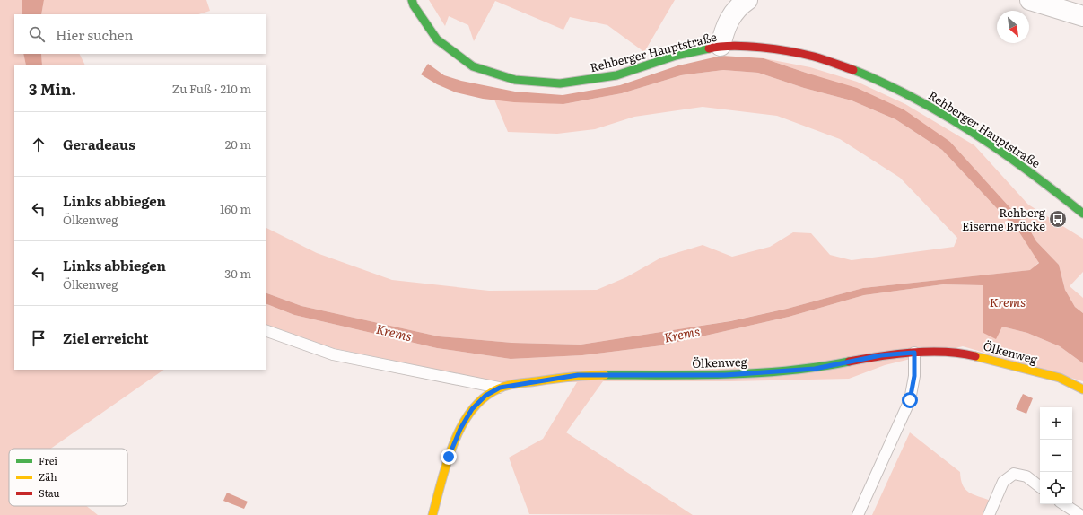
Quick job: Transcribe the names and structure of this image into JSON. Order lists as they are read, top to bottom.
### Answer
{
  "streets": {
    "main road": ["Rehberger Hauptstraße", "Ölkenweg"]
  },
  "water": ["Krems"],
  "places": {
    "bus stop": ["Rehberg Eiserne Brücke"]
  },
  "legend": ["Frei", "Zäh", "Stau"],
  "north": "bottom right",
  "page": {
    "search": "Hier suchen",
    "heading": ["3 Min.", "Zu Fuß · 210 m"],
    "list": [
      ["Geradeaus", "20 m"],
      ["Links abbiegen", "Ölkenweg", "160 m"],
      ["Links abbiegen", "Ölkenweg", "30 m"],
      "Ziel erreicht"
    ],
    "map_buttons": ["+", "−"]
  }
}
